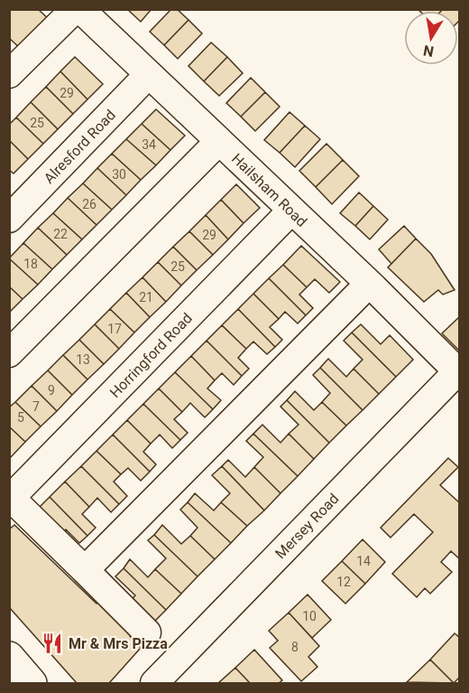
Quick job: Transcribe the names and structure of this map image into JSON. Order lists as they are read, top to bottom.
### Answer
{
  "streets": {
    "street": [
      "Alresford Road",
      "Hailsham Road",
      "Horringford Road",
      "Mersey Road"
    ]
  },
  "crossings": [
    ["Alresford Road", "Hailsham Road"],
    ["Hailsham Road", "Horringford Road"],
    ["Hailsham Road", "Mersey Road"]
  ],
  "places": {
    "restaurant": ["Mr & Mrs Pizza"]
  },
  "house_numbers": [
    "29",
    "25",
    "34",
    "30",
    "26",
    "22",
    "29",
    "18",
    "25",
    "21",
    "17",
    "13",
    "9",
    "7",
    "5",
    "14",
    "12",
    "10",
    "8"
  ],
  "north": "bottom"
}
